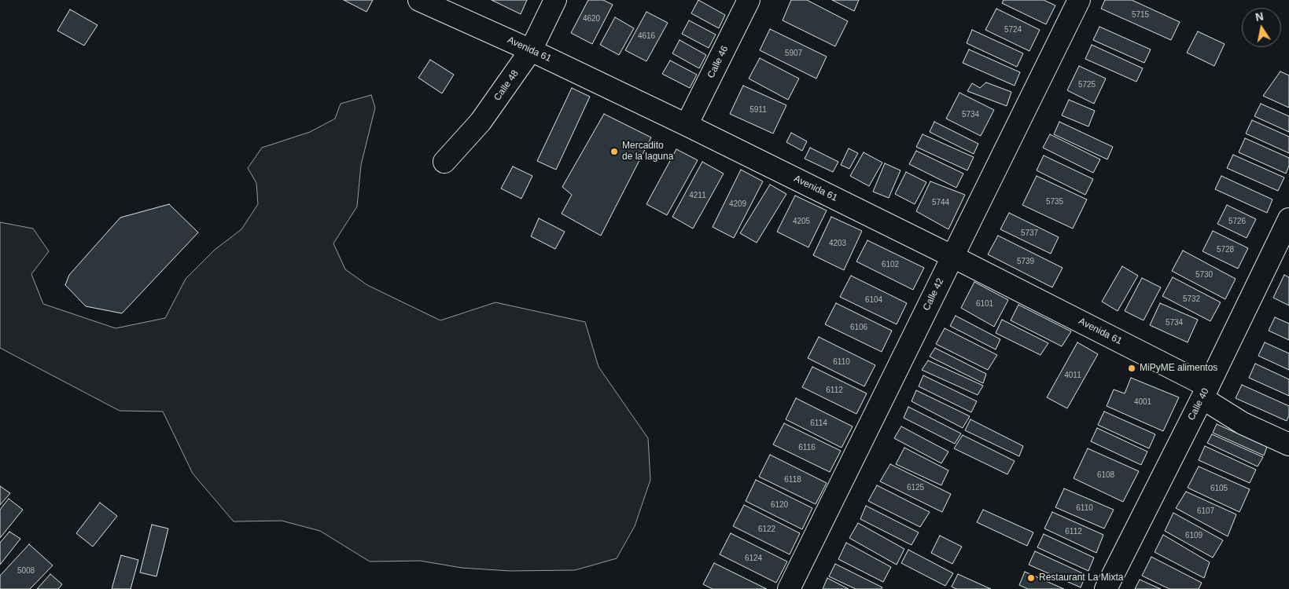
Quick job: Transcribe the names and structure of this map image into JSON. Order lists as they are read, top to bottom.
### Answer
{
  "streets": {
    "street": [
      "Avenida 61",
      "Calle 46",
      "Calle 48",
      "Calle 42",
      "Calle 40"
    ]
  },
  "crossings": [
    ["Avenida 61", "Calle 46"],
    ["Avenida 61", "Calle 48"],
    ["Avenida 61", "Calle 42"],
    ["Avenida 61", "Calle 40"]
  ],
  "places": ["Mercadito de la laguna", "MiPyME alimentos", "Restaurant La Mixta"],
  "house_numbers": [
    "5715",
    "4620",
    "5724",
    "4616",
    "5907",
    "5725",
    "5911",
    "5734",
    "4211",
    "5735",
    "5744",
    "4209",
    "4205",
    "5726",
    "5737",
    "4203",
    "5728",
    "5739",
    "6102",
    "5730",
    "5732",
    "6104",
    "6101",
    "5734",
    "6106",
    "6110",
    "4011",
    "6112",
    "4001",
    "6114",
    "6116",
    "6108",
    "6118",
    "6125",
    "6105",
    "6120",
    "6110",
    "6107",
    "6122",
    "6112",
    "6109",
    "6124",
    "5008"
  ],
  "north": "top"
}
